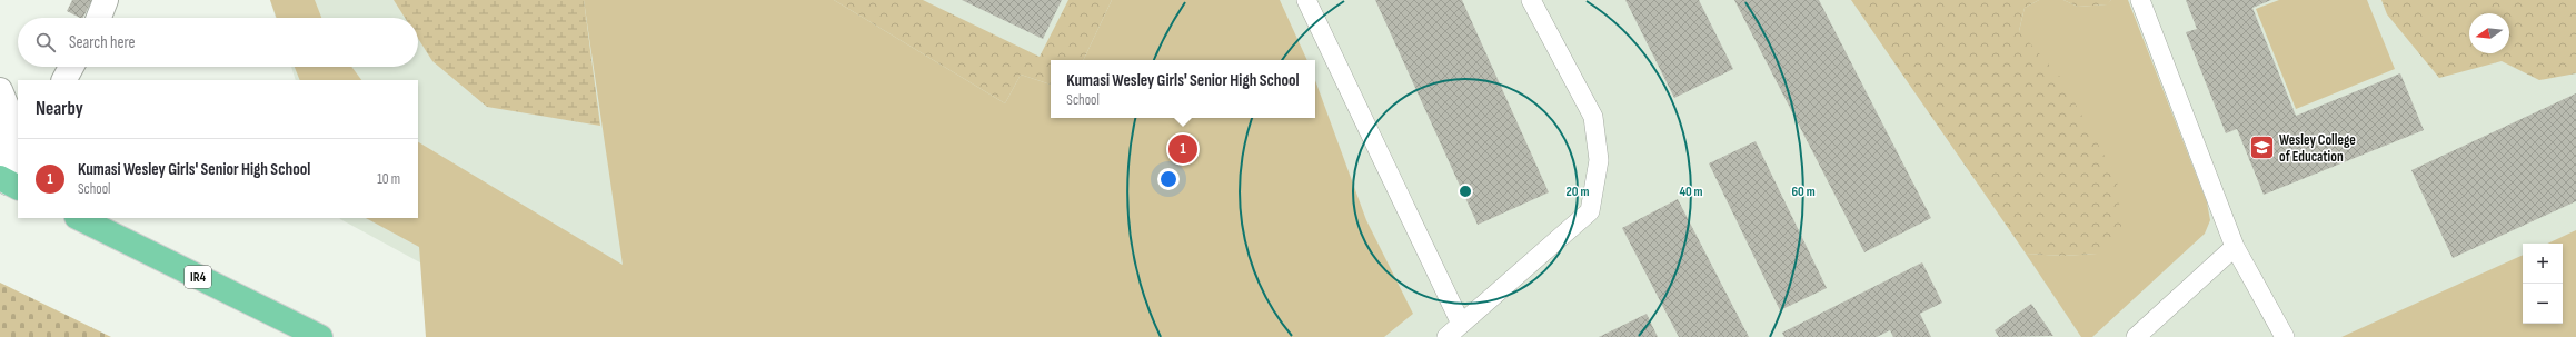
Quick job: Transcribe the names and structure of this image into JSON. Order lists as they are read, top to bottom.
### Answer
{
  "streets": {
    "main road": ["IR4"]
  },
  "places": {
    "school or university": ["Wesley College of Education"]
  },
  "north": "left",
  "page": {
    "search": "Search here",
    "popup": ["Kumasi Wesley Girls' Senior High School", "School"],
    "heading": "Nearby",
    "pins": "1",
    "list": [
      {
        "mark": "1",
        "name": "Kumasi Wesley Girls' Senior High School",
        "note": "School",
        "value": "10 m"
      }
    ],
    "map_buttons": ["+", "−"]
  },
  "rings": ["20 m", "40 m", "60 m"]
}
